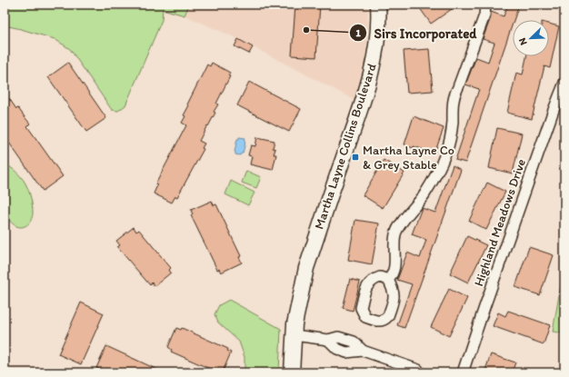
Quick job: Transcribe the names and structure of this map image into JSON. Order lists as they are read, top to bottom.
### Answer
{
  "streets": {
    "main road": ["Martha Layne Collins Boulevard"],
    "street": ["Highland Meadows Drive"]
  },
  "places": {
    "other": ["Sirs Incorporated"],
    "transit": ["Martha Layne Co & Grey Stable"]
  },
  "north": "bottom left"
}
